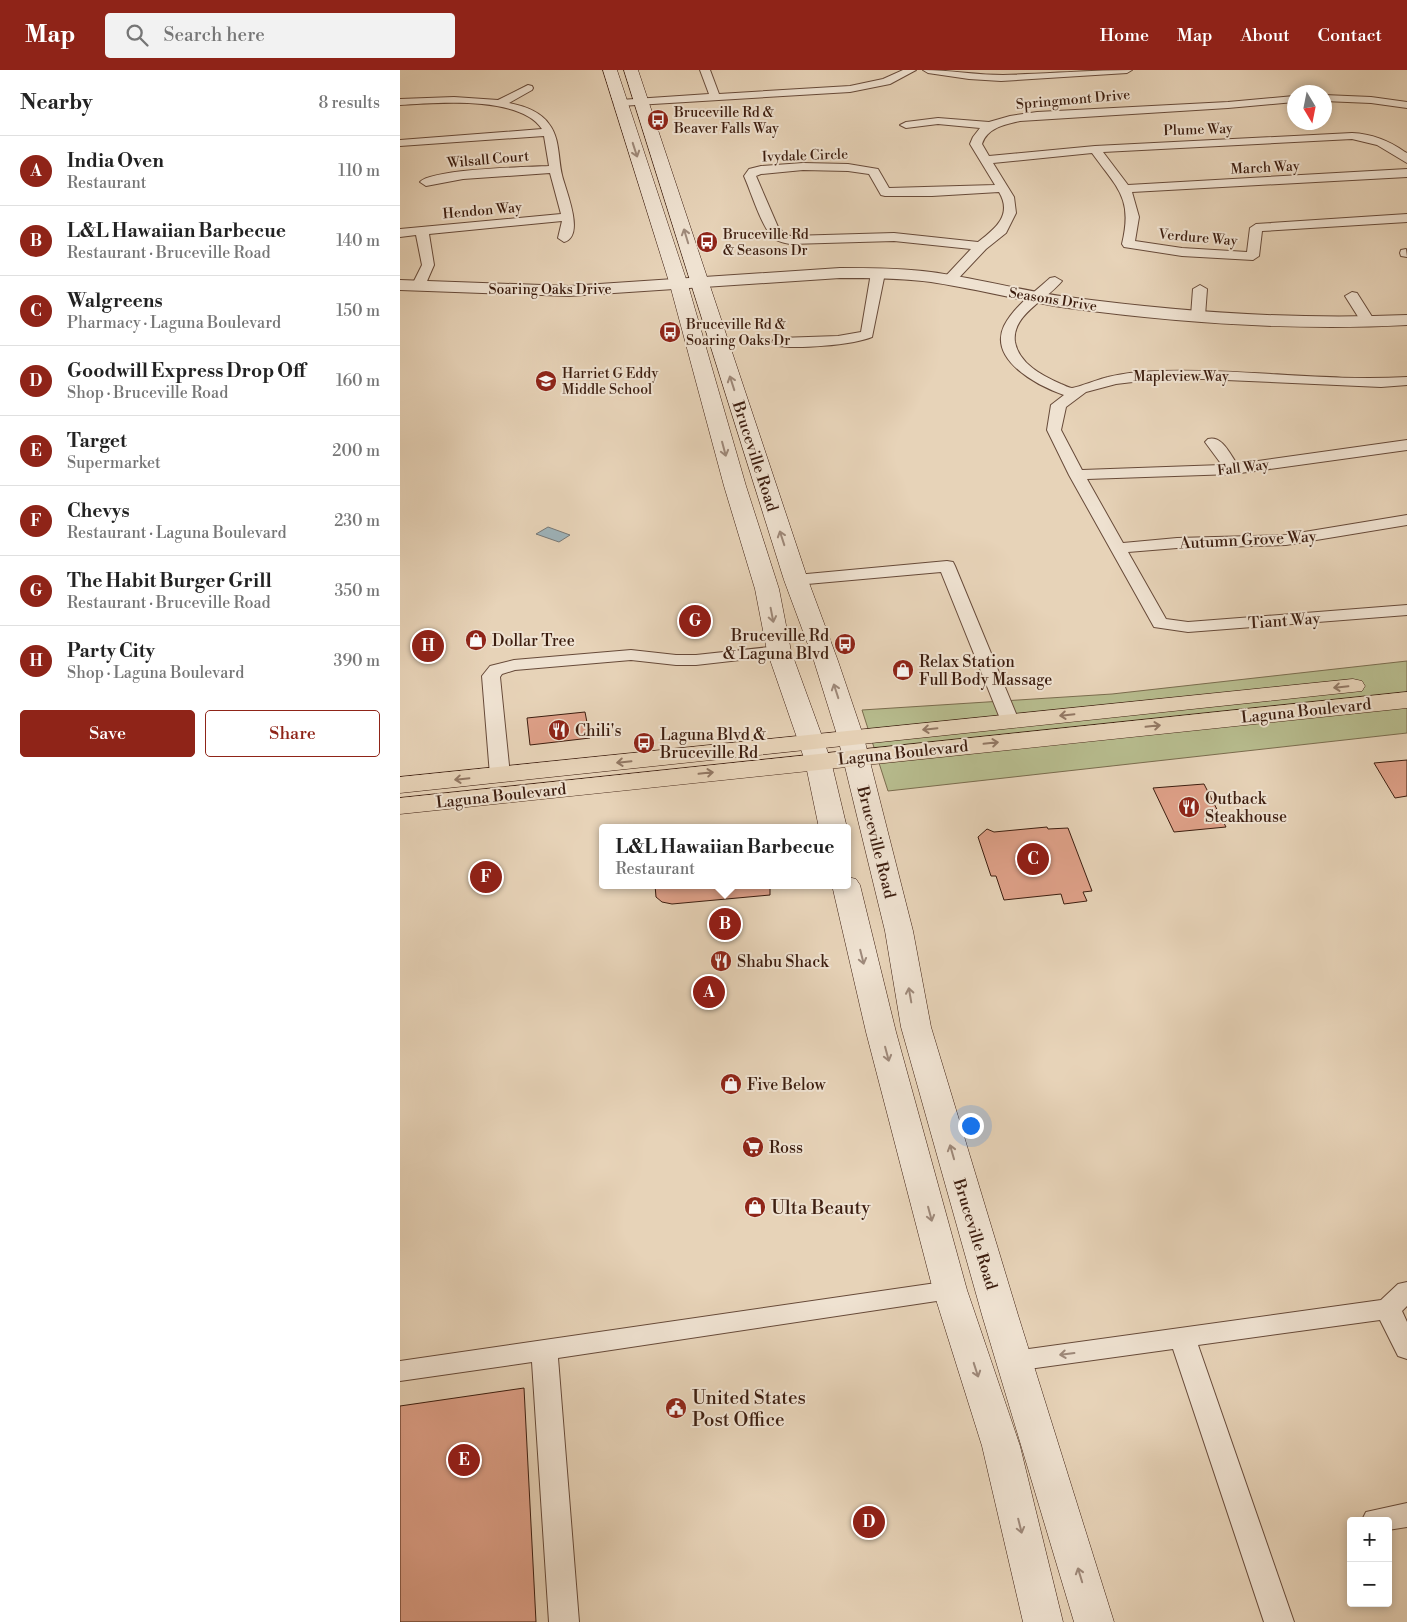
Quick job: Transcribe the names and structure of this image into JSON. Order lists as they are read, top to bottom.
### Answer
{
  "streets": {
    "main road": ["Bruceville Road", "Laguna Boulevard"],
    "street": [
      "Springmont Drive",
      "Plume Way",
      "Ivydale Circle",
      "Wilsall Court",
      "March Way",
      "Hendon Way",
      "Verdure Way",
      "Soaring Oaks Drive",
      "Seasons Drive",
      "Mapleview Way",
      "Fall Way",
      "Autumn Grove Way",
      "Tiant Way"
    ]
  },
  "crossings": [
    ["Plume Way", "Verdure Way"],
    ["March Way", "Verdure Way"],
    ["Soaring Oaks Drive", "Seasons Drive"],
    ["Soaring Oaks Drive", "Bruceville Road"],
    ["Seasons Drive", "Bruceville Road"],
    ["Mapleview Way", "Fall Way"],
    ["Mapleview Way", "Autumn Grove Way"],
    ["Mapleview Way", "Tiant Way"],
    ["Bruceville Road", "Laguna Boulevard"]
  ],
  "places": {
    "bus stop": [
      "Bruceville Rd & Beaver Falls Way",
      "Bruceville Rd & Seasons Dr",
      "Bruceville Rd & Soaring Oaks Dr",
      "Bruceville Rd & Laguna Blvd",
      "Laguna Blvd & Bruceville Rd"
    ],
    "school or university": ["Harriet G Eddy Middle School"],
    "shop": [
      "Dollar Tree",
      "Relax Station Full Body Massage",
      "Five Below",
      "Ulta Beauty"
    ],
    "restaurant": ["Chili's", "Outback Steakhouse", "Shabu Shack"],
    "supermarket": ["Ross"],
    "public building": ["United States Post Office"]
  },
  "north": "bottom",
  "page": {
    "header": "Map",
    "search": "Search here",
    "nav": [
      "Home",
      "Map",
      "About",
      "Contact"
    ],
    "heading": ["Nearby", "8 results"],
    "list": [
      {
        "mark": "A",
        "name": "India Oven",
        "note": "Restaurant",
        "value": "110 m"
      },
      {
        "mark": "B",
        "name": "L&L Hawaiian Barbecue",
        "note": "Restaurant · Bruceville Road",
        "value": "140 m"
      },
      {
        "mark": "C",
        "name": "Walgreens",
        "note": "Pharmacy · Laguna Boulevard",
        "value": "150 m"
      },
      {
        "mark": "D",
        "name": "Goodwill Express Drop Off",
        "note": "Shop · Bruceville Road",
        "value": "160 m"
      },
      {
        "mark": "E",
        "name": "Target",
        "note": "Supermarket",
        "value": "200 m"
      },
      {
        "mark": "F",
        "name": "Chevys",
        "note": "Restaurant · Laguna Boulevard",
        "value": "230 m"
      },
      {
        "mark": "G",
        "name": "The Habit Burger Grill",
        "note": "Restaurant · Bruceville Road",
        "value": "350 m"
      },
      {
        "mark": "H",
        "name": "Party City",
        "note": "Shop · Laguna Boulevard",
        "value": "390 m"
      }
    ],
    "pins": [
      "G",
      "H",
      "C",
      "F",
      "B",
      "A",
      "E",
      "D"
    ],
    "buttons": ["Save", "Share"],
    "popup": ["L&L Hawaiian Barbecue", "Restaurant"],
    "map_buttons": ["+", "−"]
  }
}
